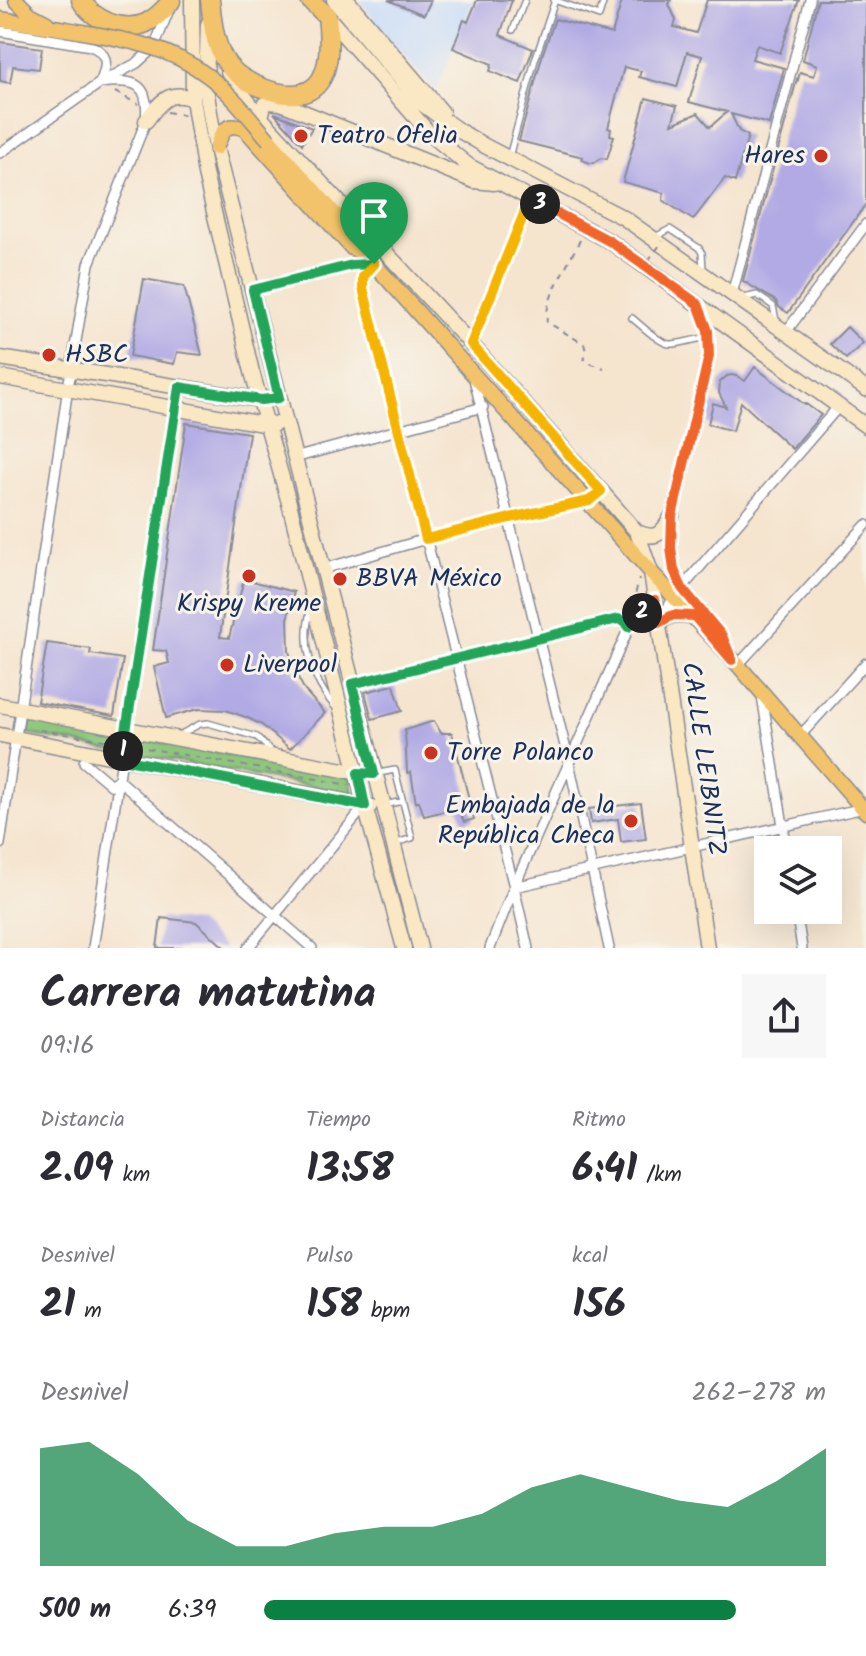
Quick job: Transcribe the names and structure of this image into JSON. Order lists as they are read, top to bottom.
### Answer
{
  "streets": {
    "main road": ["CALLE LEIBNITZ"]
  },
  "places": [
    "Teatro Ofelia",
    "Hares",
    "HSBC",
    "Krispy Kreme",
    "BBVA México",
    "Liverpool",
    "Torre Polanco",
    "Embajada de la República Checa"
  ],
  "page": {
    "pins": ["3", "2", "1"],
    "heading": ["Carrera matutina", "09:16"],
    "stats": [
      ["Distancia", "2.09 km"],
      ["Tiempo", "13:58"],
      ["Ritmo", "6:41 /km"],
      ["Desnivel", "21 m"],
      ["Pulso", "158 bpm"],
      ["kcal", "156"]
    ],
    "chart": ["Desnivel", "262–278 m"],
    "list": [
      {
        "name": "500 m",
        "note": "6:39"
      }
    ]
  }
}
